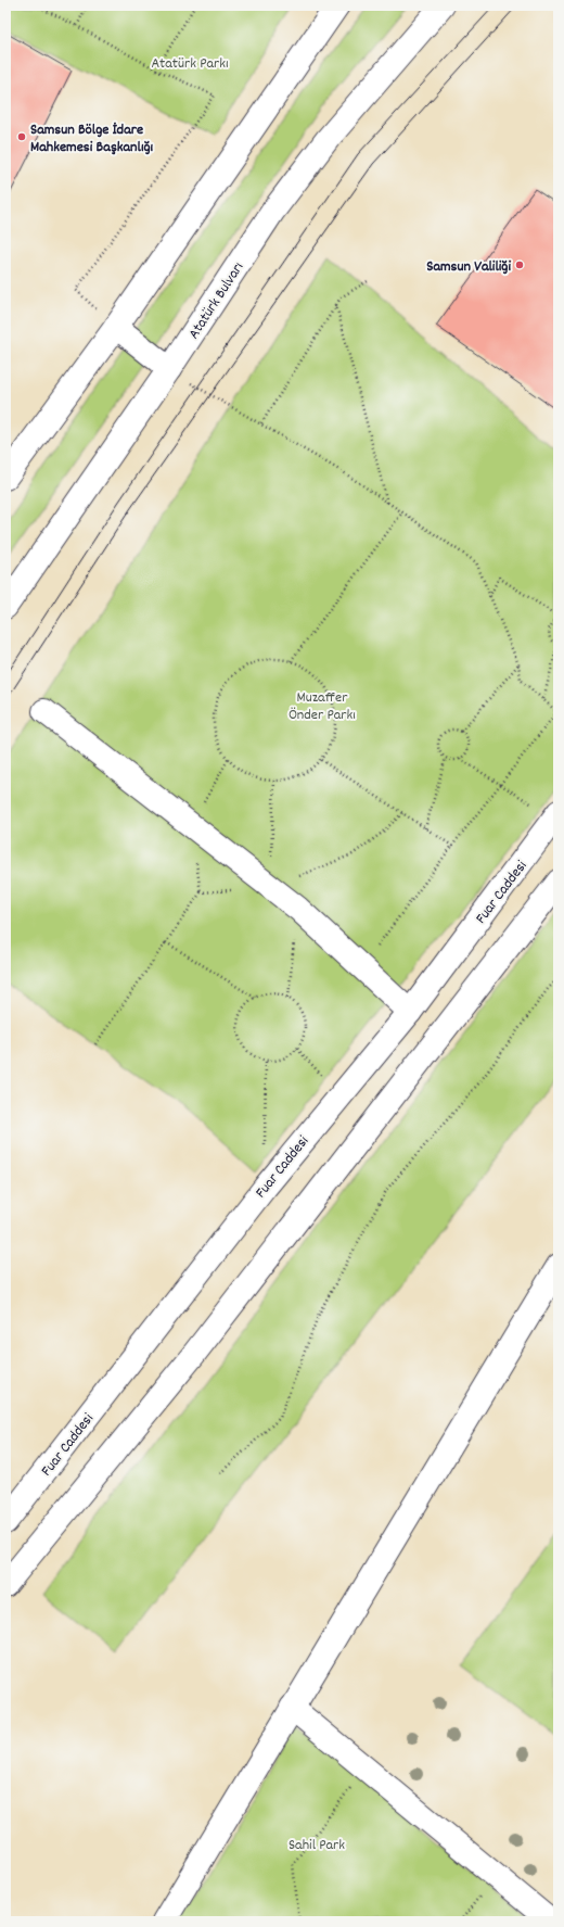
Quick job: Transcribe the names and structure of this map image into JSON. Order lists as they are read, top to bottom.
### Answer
{
  "streets": {
    "main road": ["Atatürk Bulvarı", "Fuar Caddesi"]
  },
  "parks": ["Atatürk Parkı", "Muzaffer Önder Parkı", "Sahil Park"],
  "places": ["Samsun Bölge İdare Mahkemesi Başkanlığı", "Samsun Valiliği"]
}
